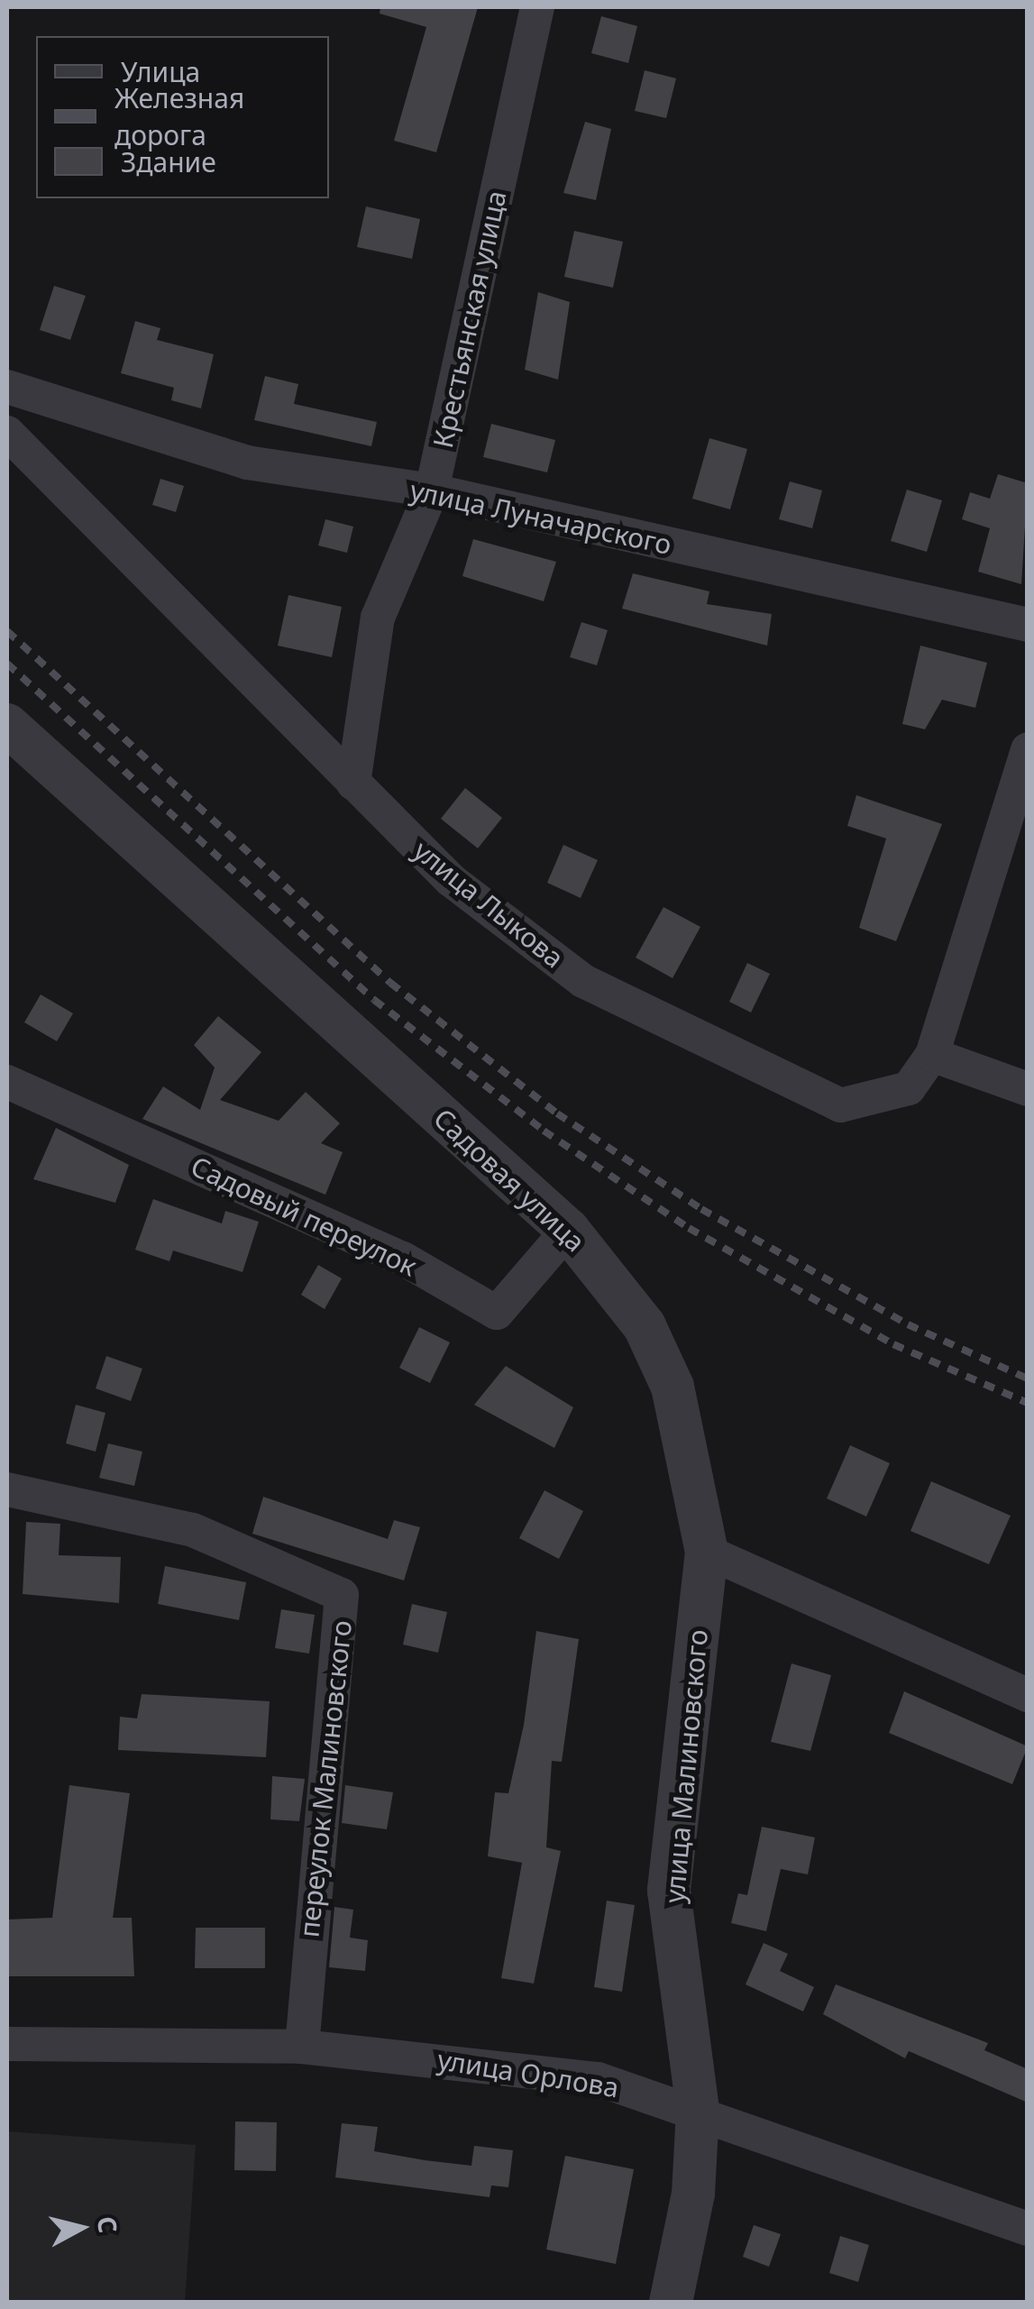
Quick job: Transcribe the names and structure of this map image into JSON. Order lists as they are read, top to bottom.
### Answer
{
  "streets": {
    "street": [
      "Крестьянская улица",
      "улица Луначарского",
      "улица Лыкова",
      "Садовая улица",
      "Садовый переулок",
      "улица Малиновского",
      "переулок Малиновского",
      "улица Орлова"
    ]
  },
  "crossings": [
    ["Крестьянская улица", "улица Луначарского"],
    ["Крестьянская улица", "улица Лыкова"],
    ["Садовая улица", "Садовый переулок"],
    ["Садовая улица", "улица Малиновского"],
    ["улица Малиновского", "улица Орлова"],
    ["переулок Малиновского", "улица Орлова"]
  ],
  "legend": ["Улица", "Железная дорога", "Здание"],
  "north": "right"
}
